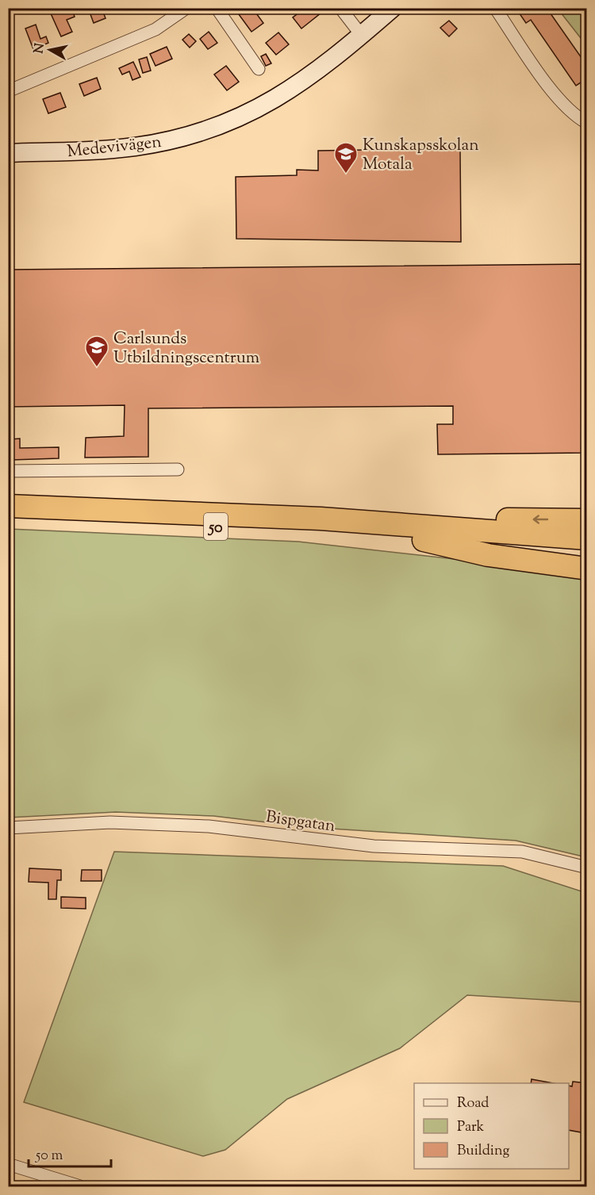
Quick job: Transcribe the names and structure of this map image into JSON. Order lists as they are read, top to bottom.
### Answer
{
  "streets": {
    "highway": ["50"],
    "street": ["Medevivägen", "Bispgatan"]
  },
  "places": {
    "school or university": ["Kunskapsskolan Motala", "Carlsunds Utbildningscentrum"]
  },
  "legend": ["Road", "Park", "Building"],
  "scale_bar": "50 m",
  "north": "left"
}
